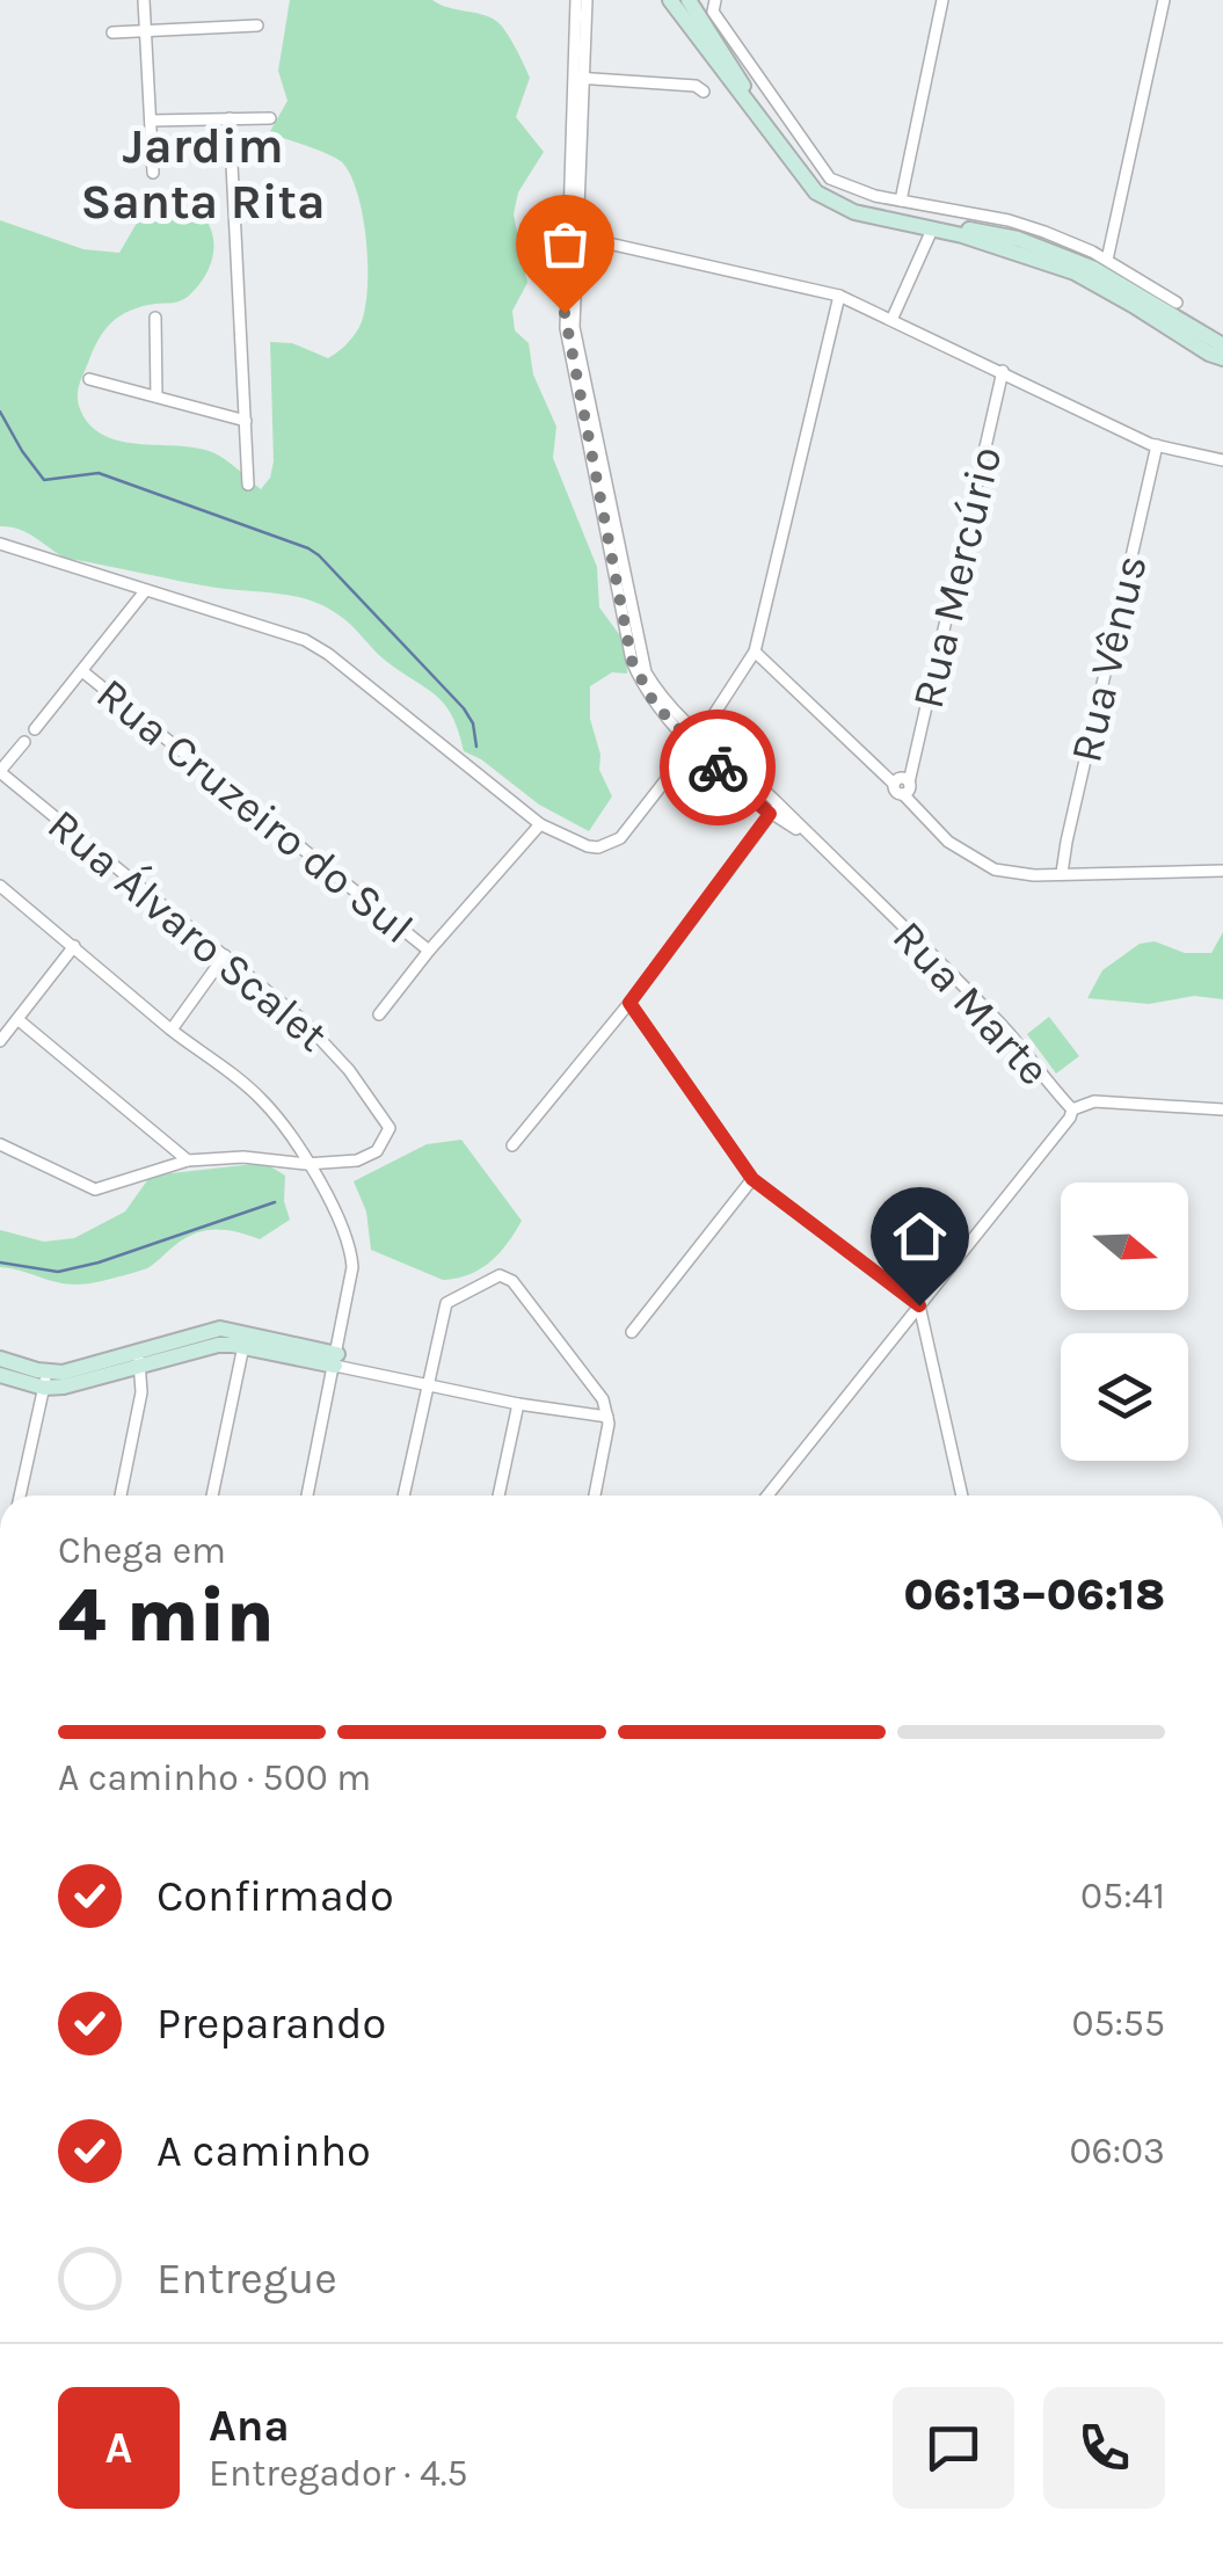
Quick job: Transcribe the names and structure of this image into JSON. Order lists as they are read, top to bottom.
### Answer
{
  "streets": {
    "street": [
      "Rua Mercúrio",
      "Rua Vênus",
      "Rua Cruzeiro do Sul",
      "Rua Álvaro Scalet",
      "Rua Marte"
    ]
  },
  "districts": ["Jardim Santa Rita"],
  "north": "right",
  "page": {
    "heading": ["4 min", "Chega em", "06:13–06:18"],
    "panel": ["Ana", "Entregador · 4.5"],
    "bar": "A caminho · 500 m",
    "list": [
      ["Confirmado", "05:41"],
      ["Preparando", "05:55"],
      ["A caminho", "06:03"],
      "Entregue"
    ],
    "round": "A"
  }
}
